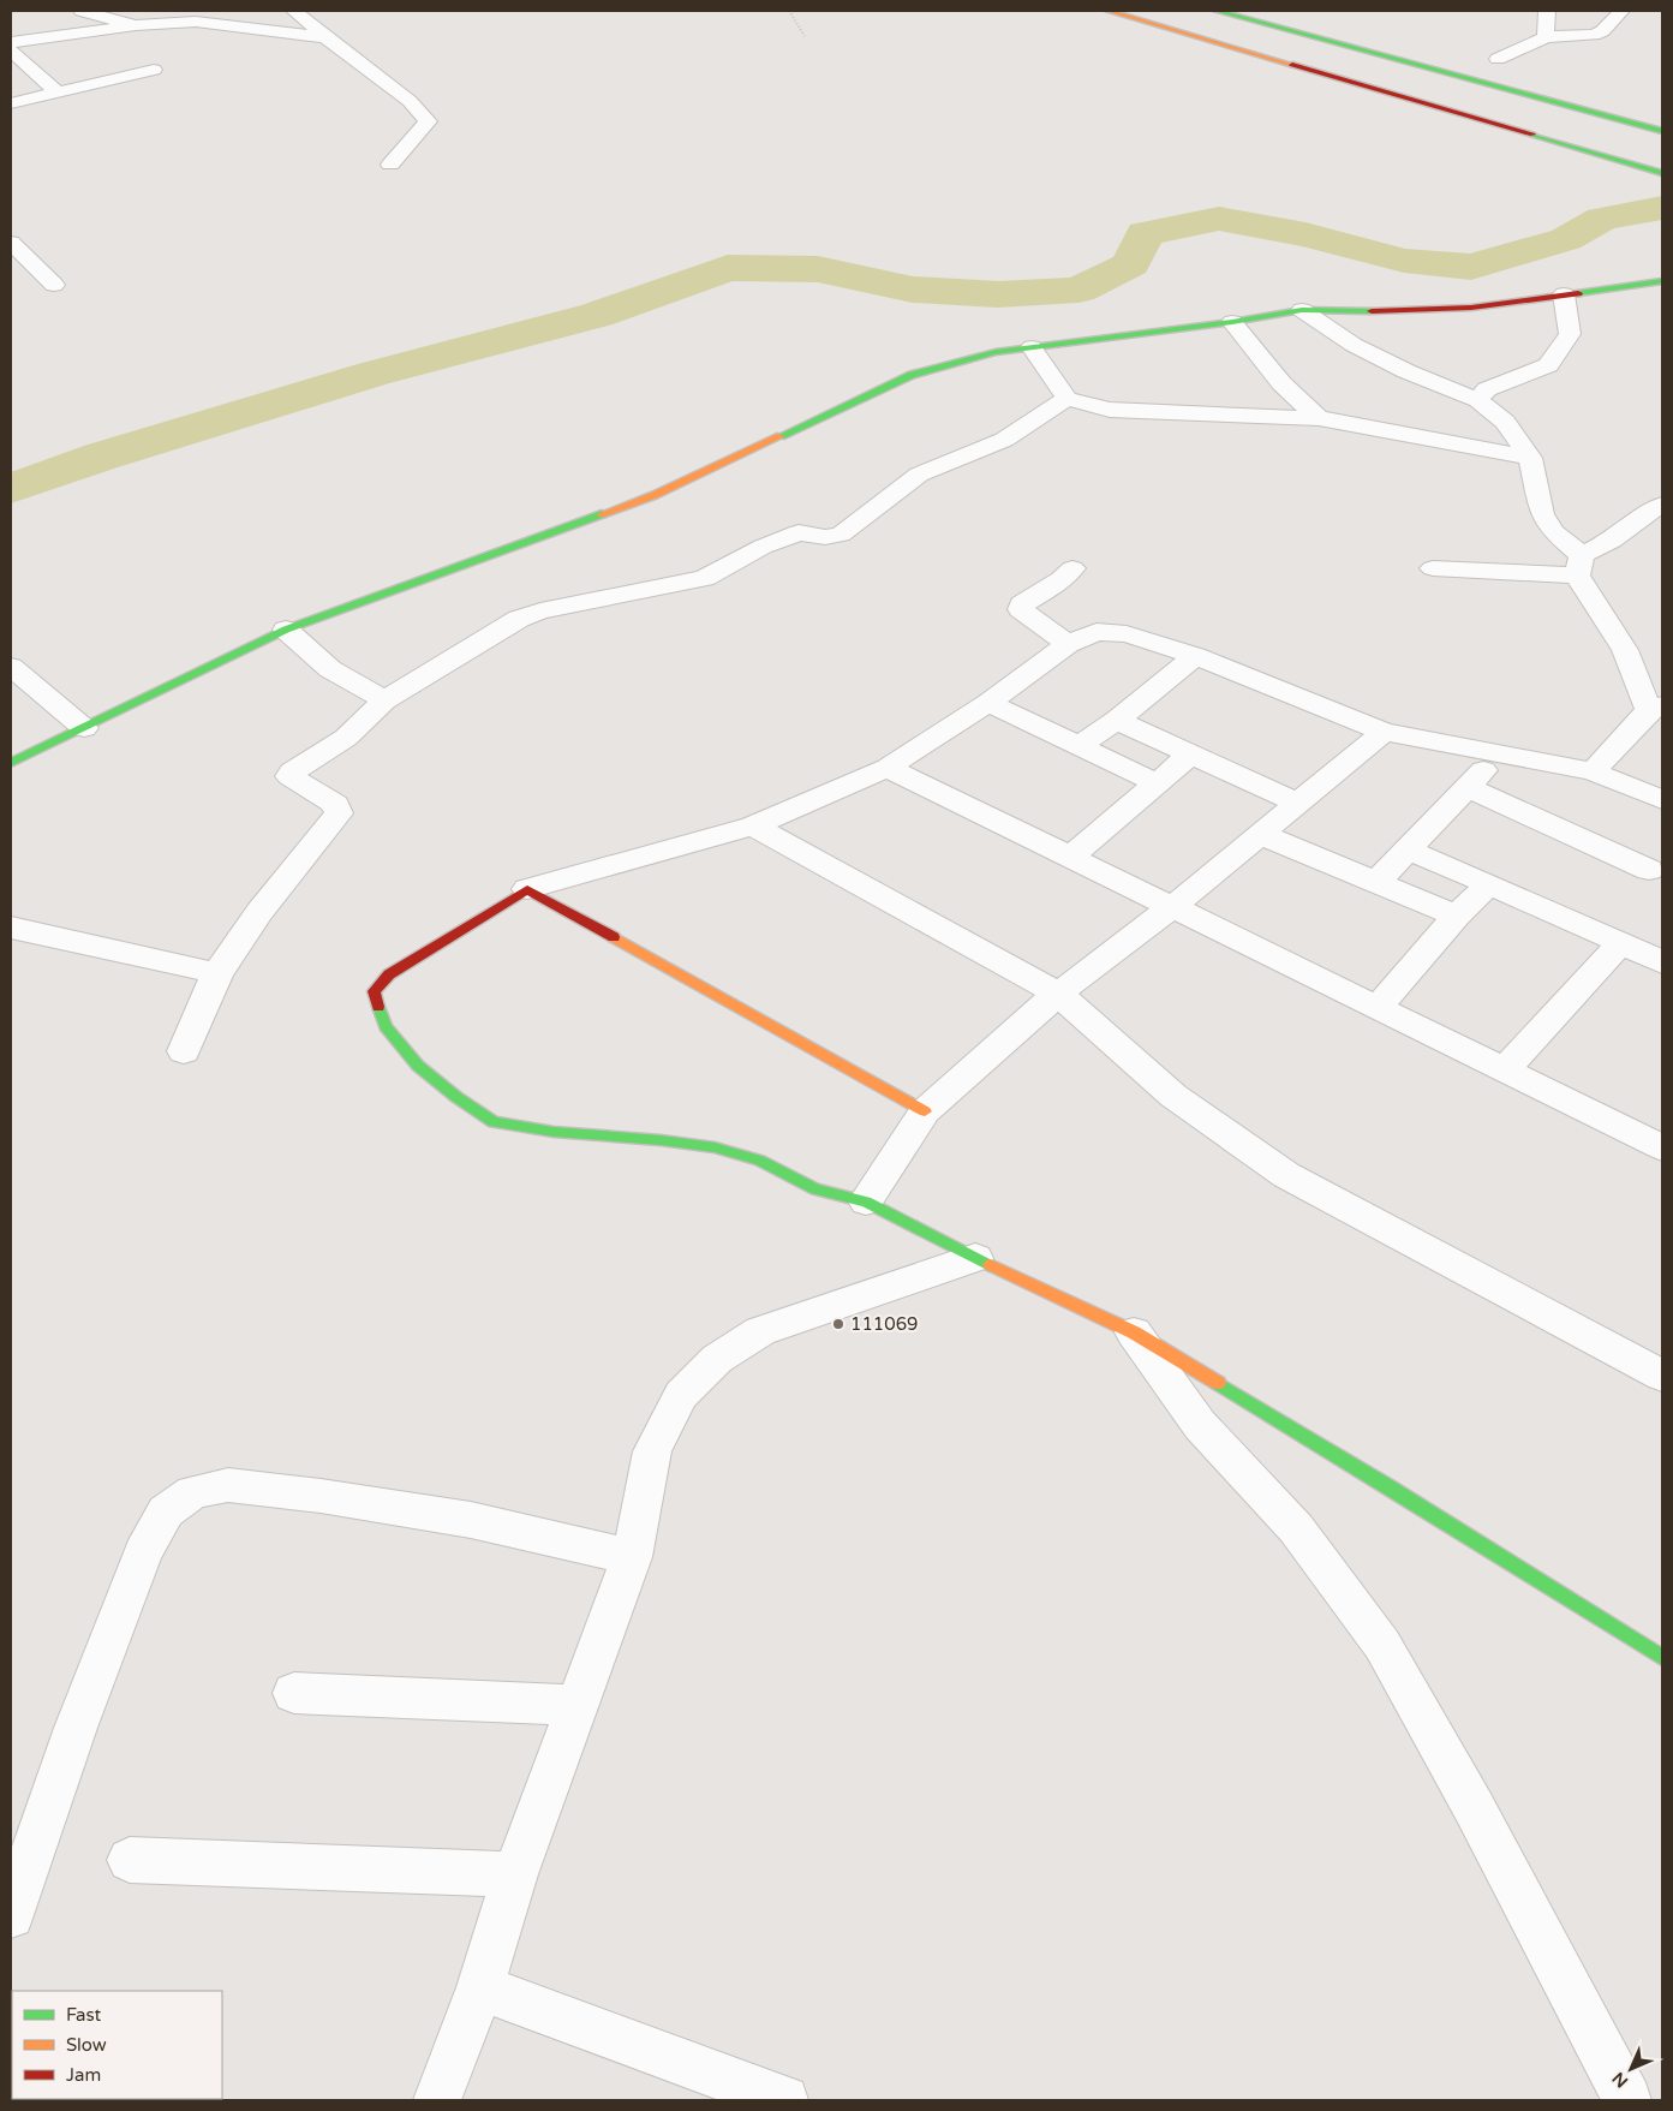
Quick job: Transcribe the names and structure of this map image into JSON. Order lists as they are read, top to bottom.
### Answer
{
  "places": ["111069"],
  "legend": ["Fast", "Slow", "Jam"],
  "north": "bottom left"
}
